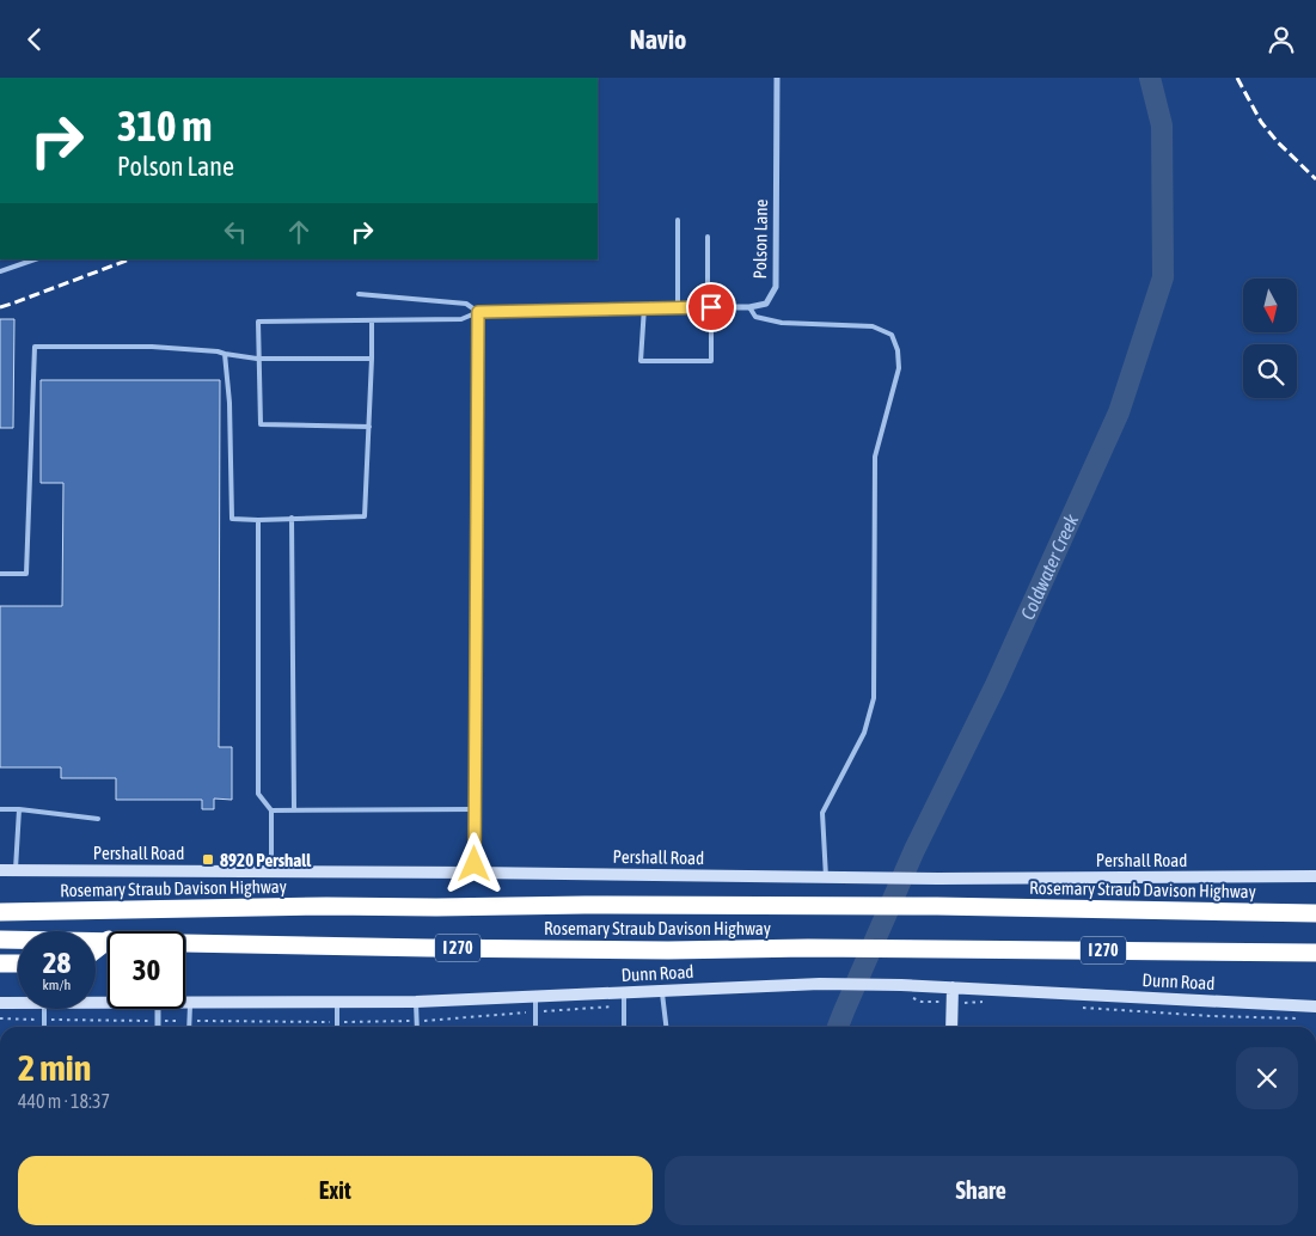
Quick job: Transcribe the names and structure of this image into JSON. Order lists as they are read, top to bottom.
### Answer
{
  "streets": {
    "highway": ["Rosemary Straub Davison Highway", "I 270"],
    "street": ["Polson Lane", "Pershall Road", "Dunn Road"]
  },
  "water": ["Coldwater Creek"],
  "places": {
    "transit": ["8920 Pershall"]
  },
  "north": "bottom",
  "page": {
    "header": "Navio",
    "turn": ["310 m", "Polson Lane"],
    "speed": "28 km/h",
    "limit": "30",
    "heading": ["2 min", "440 m · 18:37"],
    "buttons": ["Exit", "Share"]
  }
}
